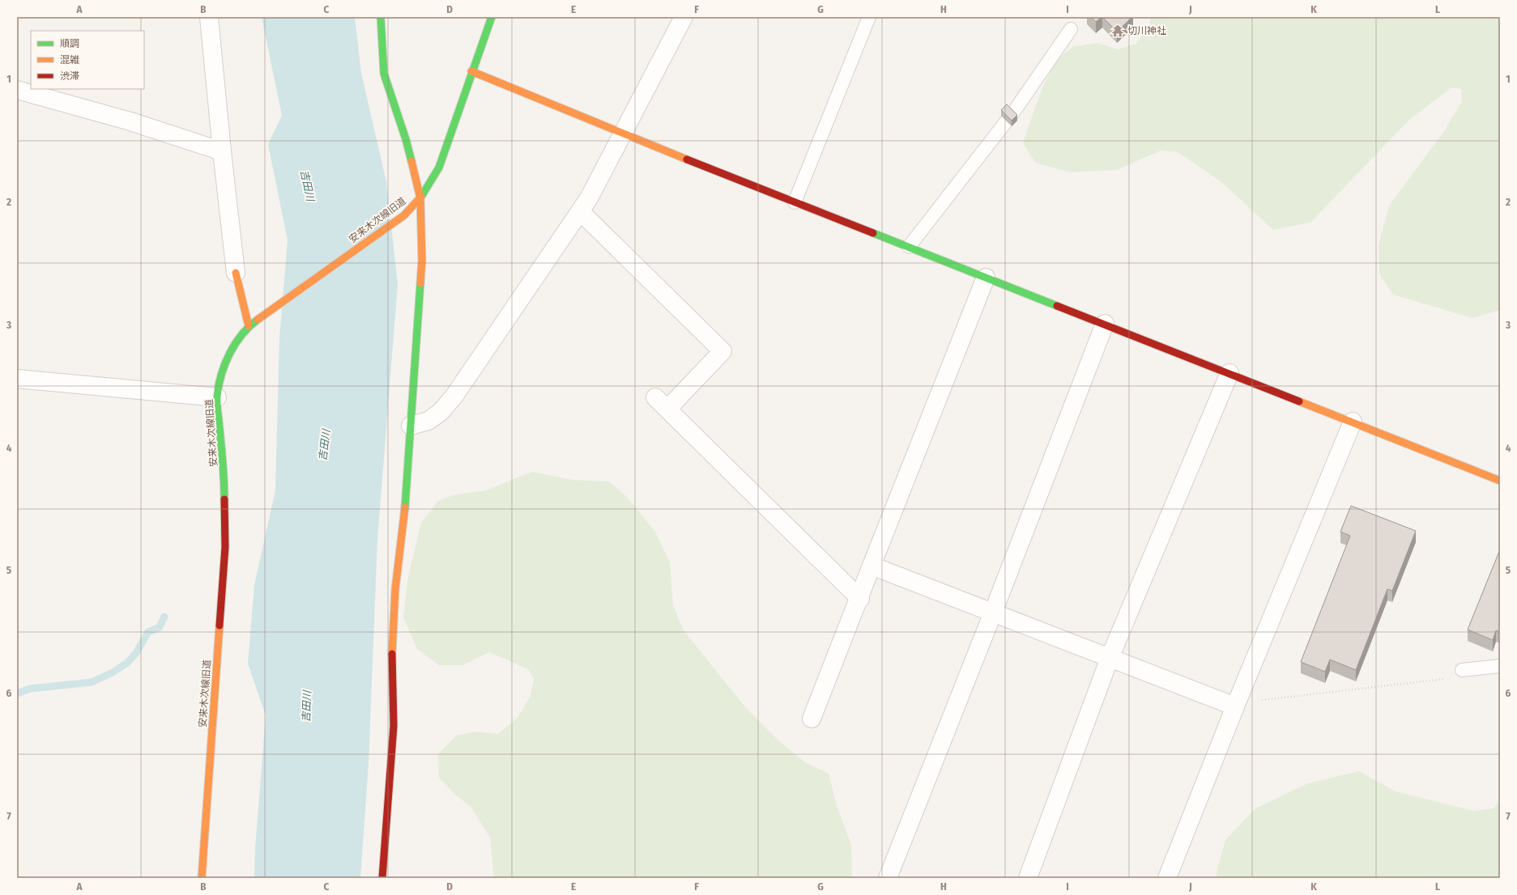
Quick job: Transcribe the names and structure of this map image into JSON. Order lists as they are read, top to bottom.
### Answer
{
  "streets": {
    "street": ["安来木次線旧道"]
  },
  "water": ["吉田川"],
  "places": {
    "temple": ["切川神社"]
  },
  "legend": ["順調", "混雑", "渋滞"],
  "grid": {
    "columns": [
      "A",
      "B",
      "C",
      "D",
      "E",
      "F",
      "G",
      "H",
      "I",
      "J",
      "K",
      "L"
    ],
    "rows": [
      "1",
      "2",
      "3",
      "4",
      "5",
      "6",
      "7"
    ]
  }
}
